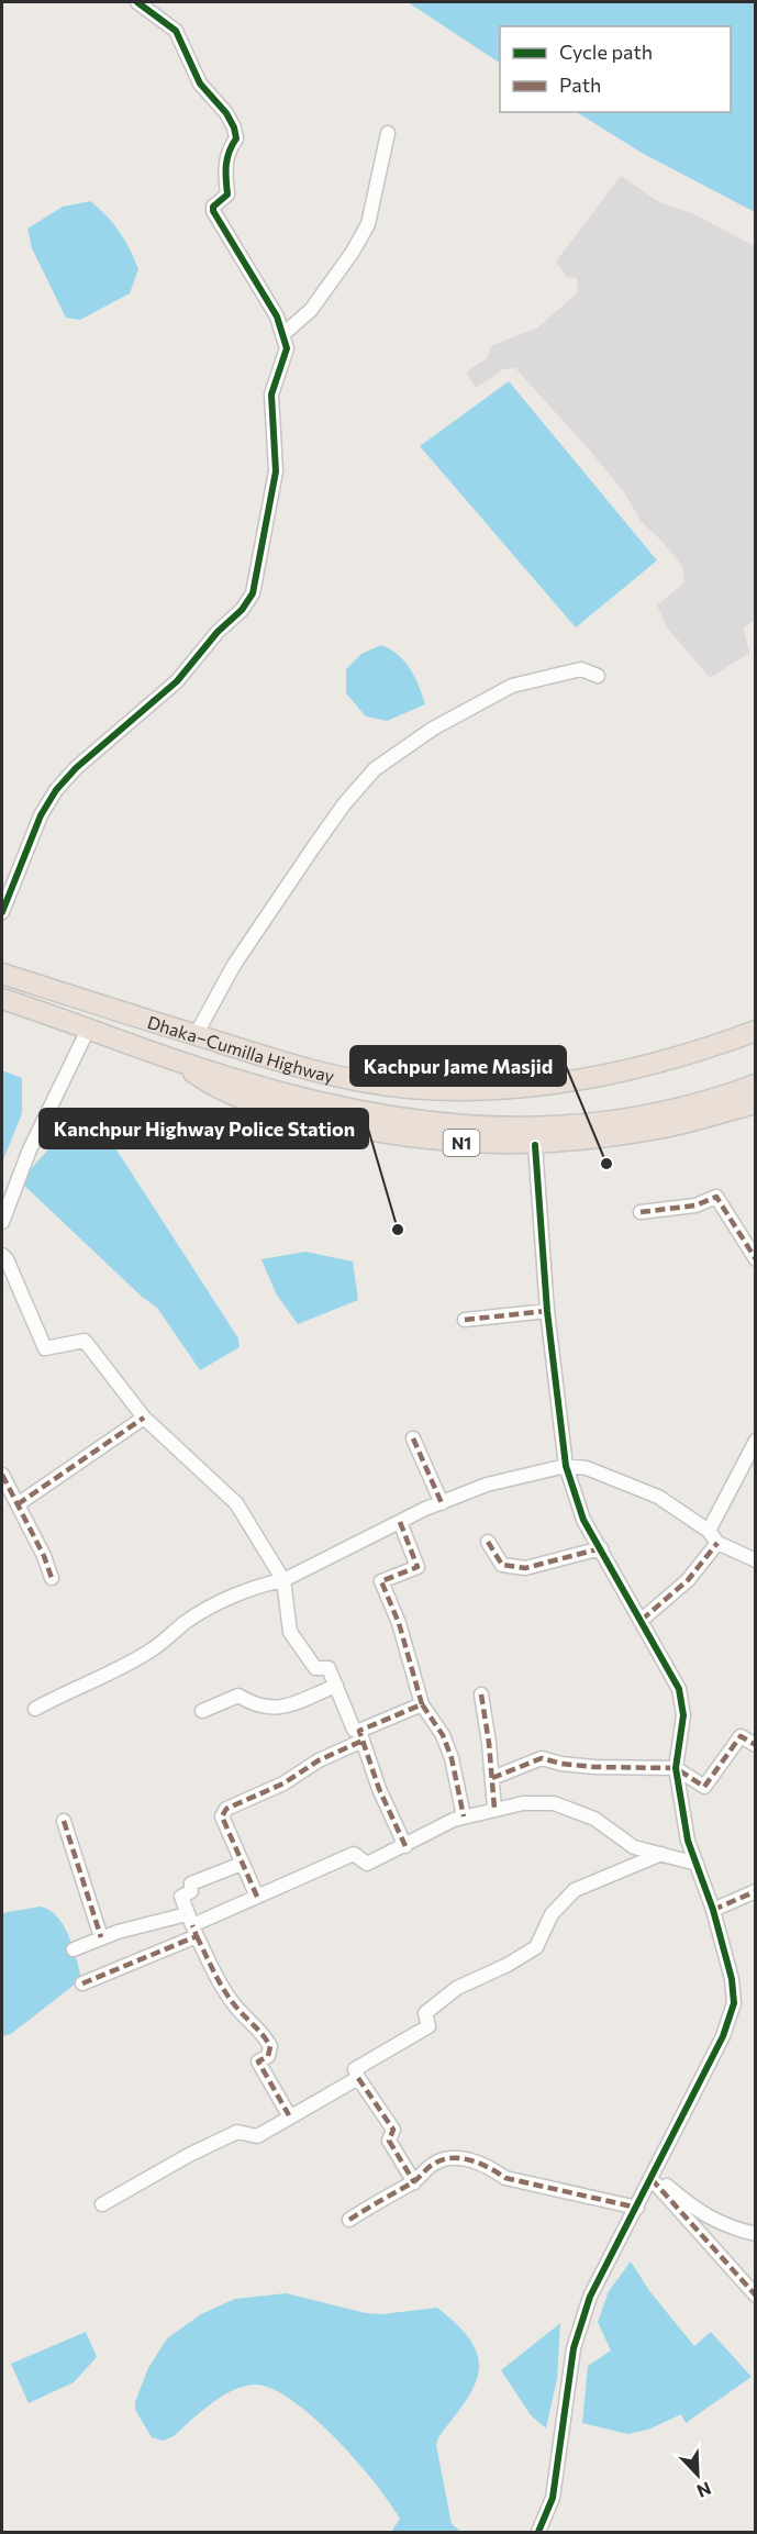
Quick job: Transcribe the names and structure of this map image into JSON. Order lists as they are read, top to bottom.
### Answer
{
  "streets": {
    "highway": ["Dhaka–Cumilla Highway", "N1"]
  },
  "crossings": [
    ["Dhaka–Cumilla Highway", "N1"]
  ],
  "places": ["Kachpur Jame Masjid", "Kanchpur Highway Police Station"],
  "legend": ["Cycle path", "Path"],
  "north": "bottom right"
}
